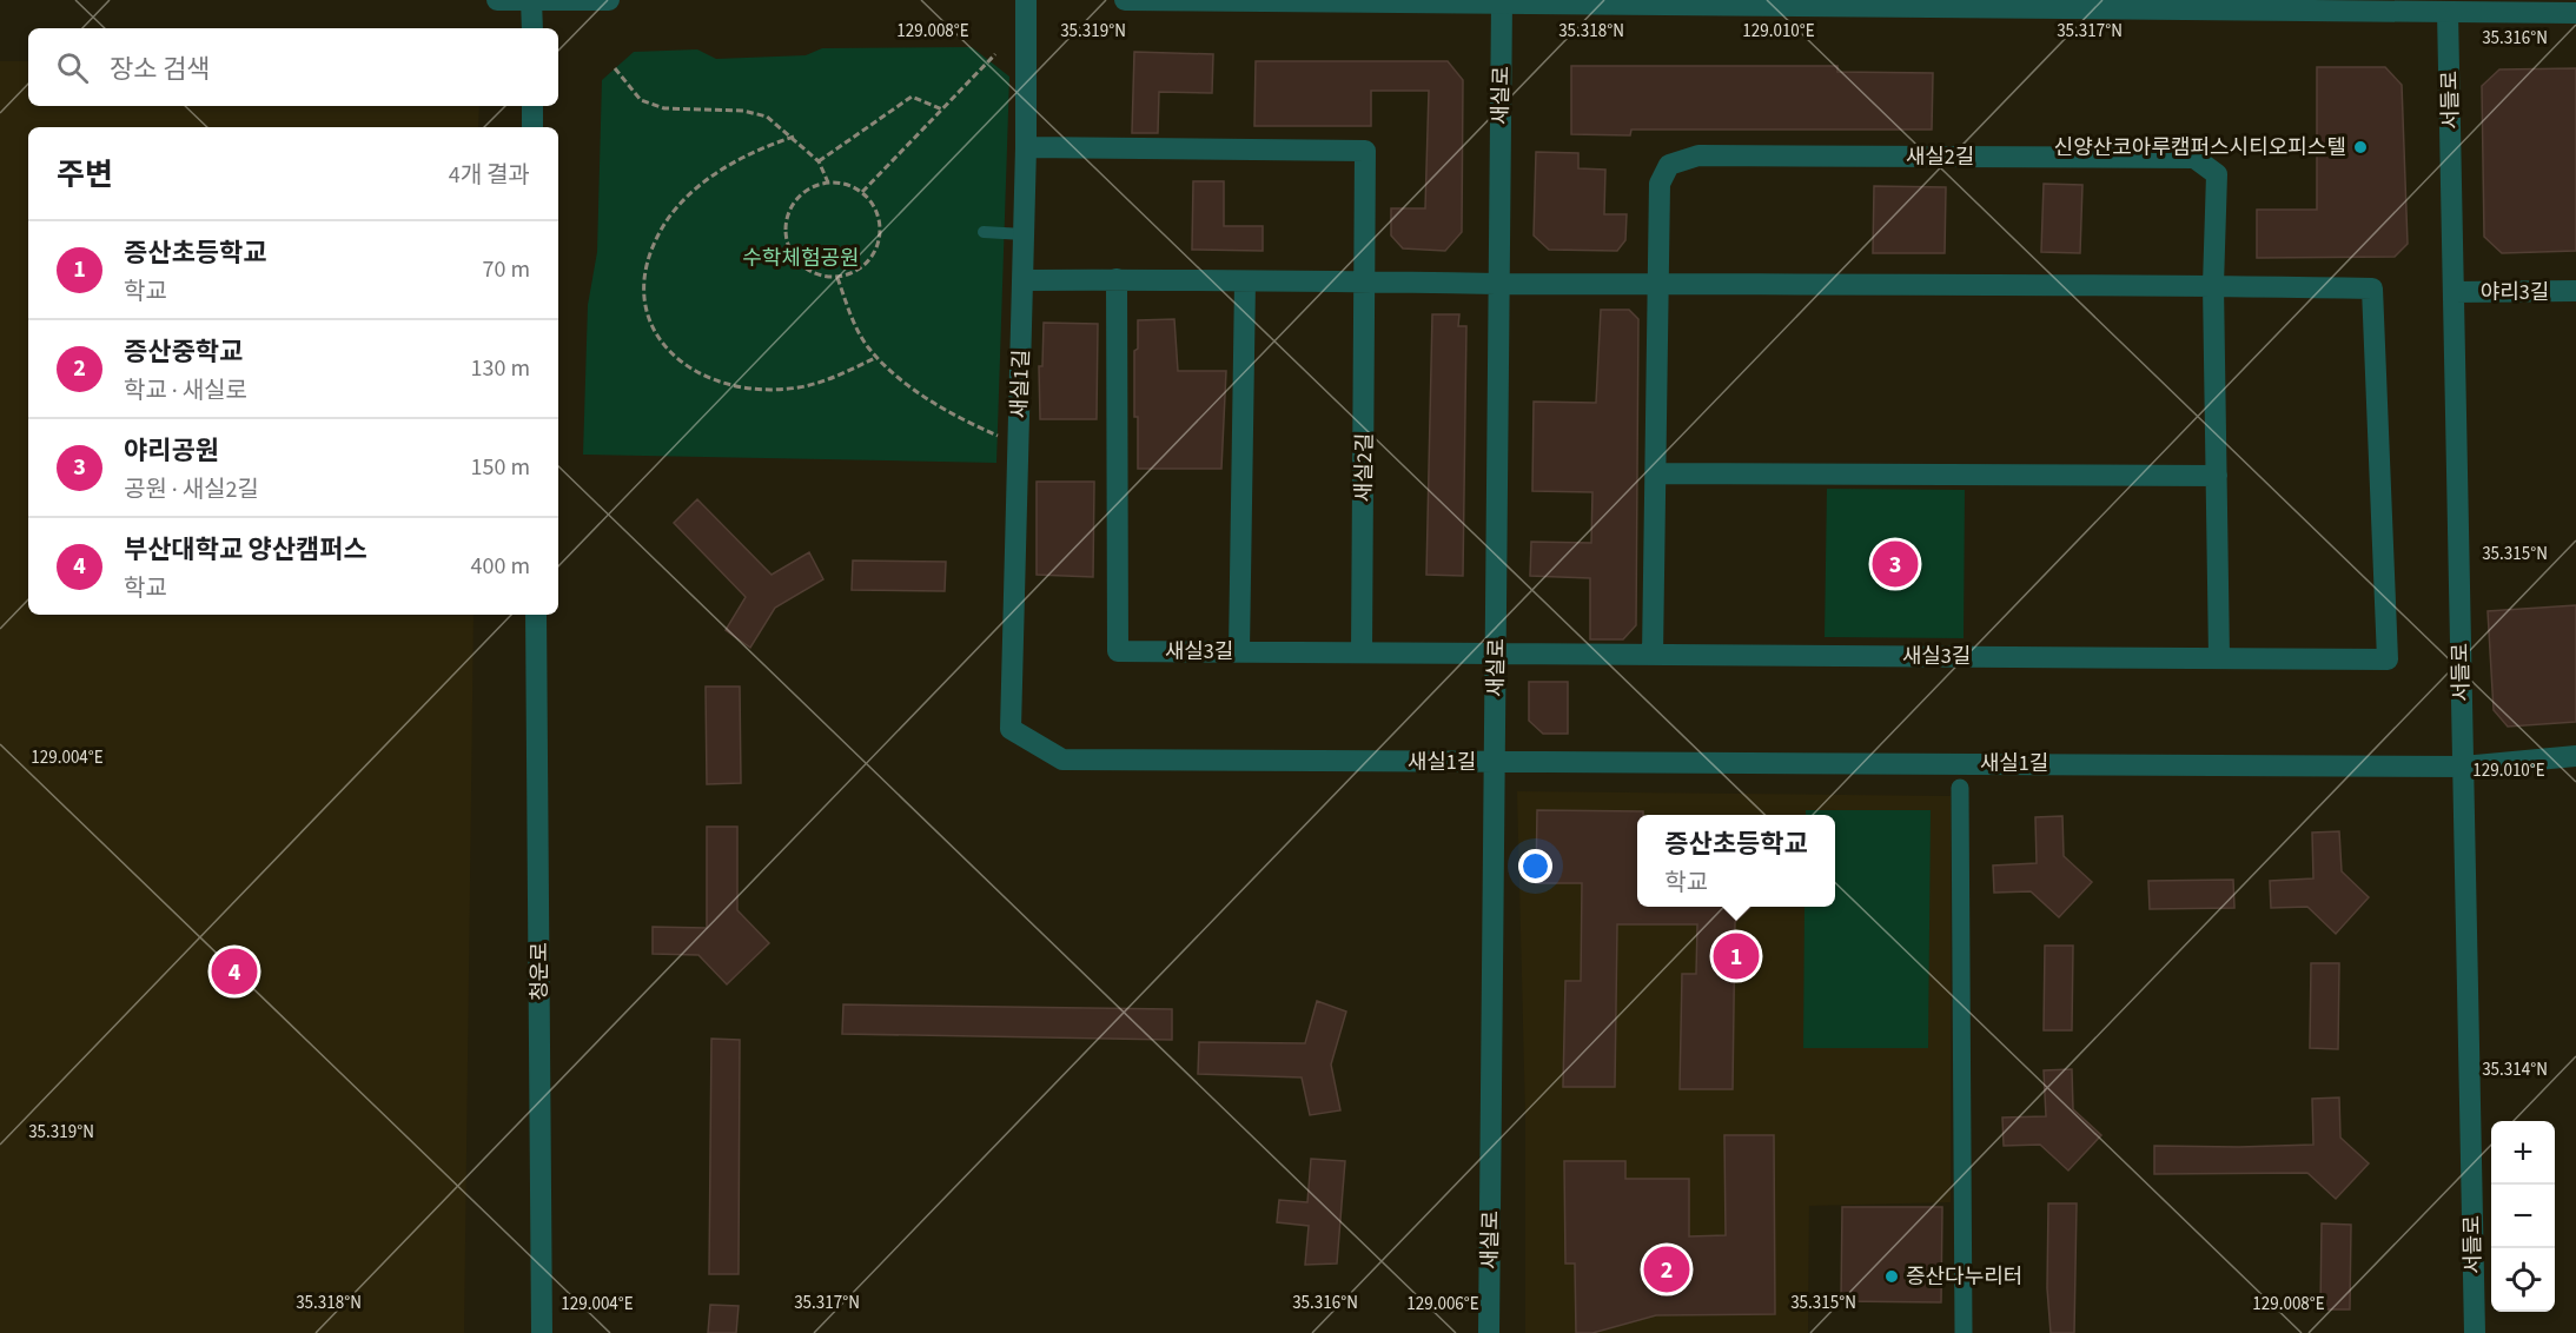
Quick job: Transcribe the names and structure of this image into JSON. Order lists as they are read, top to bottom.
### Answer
{
  "streets": {
    "street": [
      "새실로",
      "서들로",
      "새실2길",
      "야리3길",
      "새실1길",
      "새실3길",
      "청운로"
    ]
  },
  "crossings": [
    ["새실로", "새실1길"],
    ["새실로", "새실3길"],
    ["서들로", "야리3길"],
    ["서들로", "새실1길"],
    ["새실2길", "새실3길"]
  ],
  "parks": ["수학체험공원"],
  "places": ["신양산코아루캠퍼스시티오피스텔", "증산다누리터"],
  "page": {
    "search": "장소 검색",
    "heading": ["주변", "4개 결과"],
    "list": [
      {
        "mark": "1",
        "name": "증산초등학교",
        "note": "학교",
        "value": "70 m"
      },
      {
        "mark": "2",
        "name": "증산중학교",
        "note": "학교 · 새실로",
        "value": "130 m"
      },
      {
        "mark": "3",
        "name": "야리공원",
        "note": "공원 · 새실2길",
        "value": "150 m"
      },
      {
        "mark": "4",
        "name": "부산대학교 양산캠퍼스",
        "note": "학교",
        "value": "400 m"
      }
    ],
    "pins": [
      "3",
      "1",
      "4",
      "2"
    ],
    "popup": ["증산초등학교", "학교"],
    "map_buttons": ["+", "−"]
  },
  "coordinates": [
    "129.008°E",
    "129.010°E",
    "35.319°N",
    "35.318°N",
    "35.317°N",
    "35.316°N",
    "35.315°N",
    "129.004°E",
    "35.314°N",
    "129.006°E"
  ]
}
